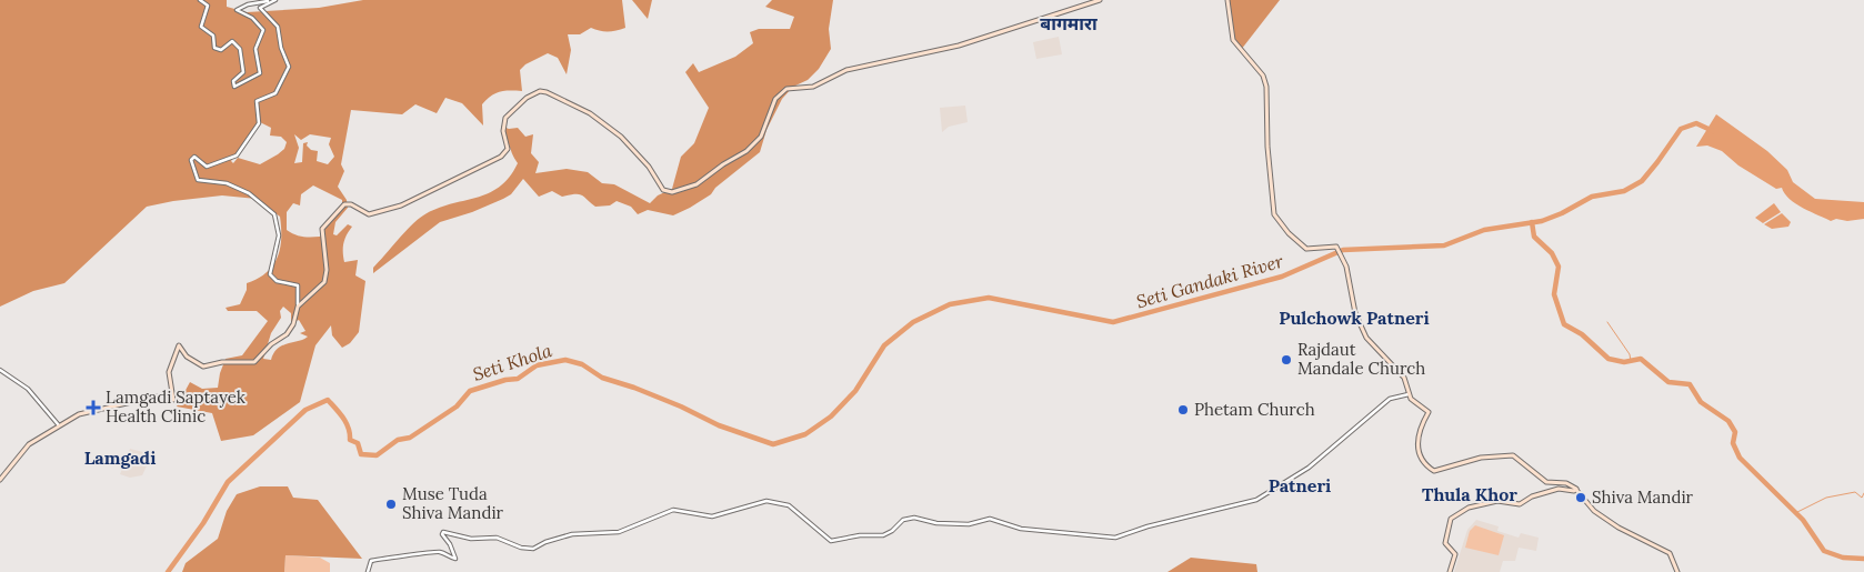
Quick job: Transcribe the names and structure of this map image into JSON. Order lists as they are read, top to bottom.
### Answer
{
  "districts": [
    "बागमारा",
    "Pulchowk Patneri",
    "Lamgadi",
    "Patneri",
    "Thula Khor"
  ],
  "water": ["Seti Gandaki River", "Seti Khola"],
  "places": {
    "other": [
      "Rajdaut Mandale Church",
      "Phetam Church",
      "Shiva Mandir",
      "Muse Tuda Shiva Mandir"
    ],
    "health": ["Lamgadi Saptayek Health Clinic"]
  }
}
